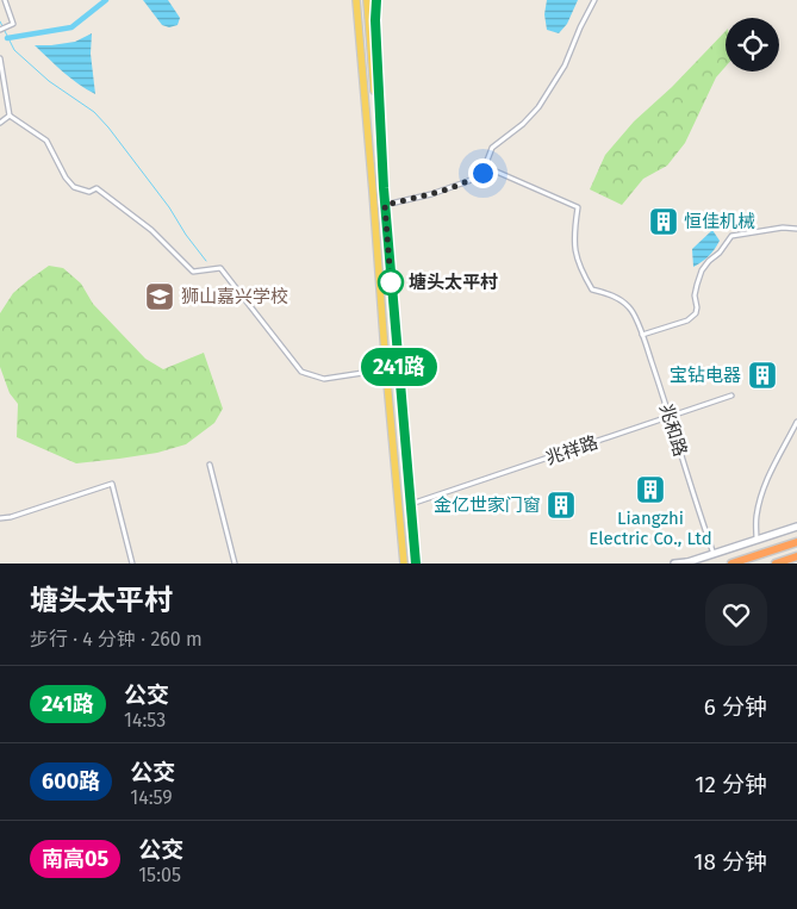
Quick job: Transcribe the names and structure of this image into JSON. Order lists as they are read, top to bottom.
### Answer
{
  "streets": {
    "street": ["兆和路", "兆祥路"]
  },
  "crossings": [
    ["兆和路", "兆祥路"]
  ],
  "places": {
    "building": [
      "恒佳机械",
      "宝钻电器",
      "Liangzhi Electric Co., Ltd",
      "金亿世家门窗"
    ],
    "other": ["塘头太平村"],
    "school or university": ["狮山嘉兴学校"]
  },
  "lines": ["bus line 241路"],
  "page": {
    "on_map": "241路",
    "heading": ["塘头太平村", "步行 · 4 分钟 · 260 m"],
    "list": [
      {
        "mark": "241路",
        "name": "公交",
        "note": "14:53",
        "value": "6 分钟"
      },
      {
        "mark": "600路",
        "name": "公交",
        "note": "14:59",
        "value": "12 分钟"
      },
      {
        "mark": "南高05",
        "name": "公交",
        "note": "15:05",
        "value": "18 分钟"
      }
    ]
  }
}
